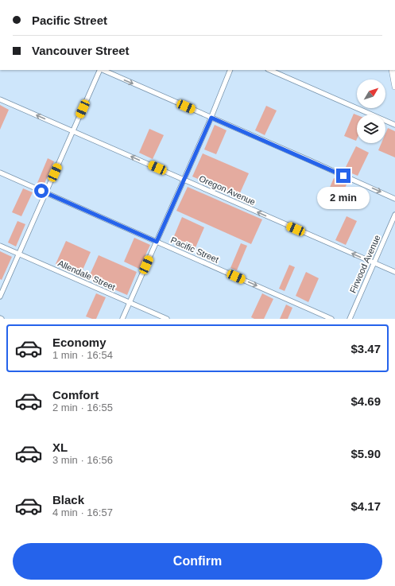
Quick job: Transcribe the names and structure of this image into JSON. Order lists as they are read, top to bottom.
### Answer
{
  "streets": {
    "street": [
      "Oregon Avenue",
      "Pacific Street",
      "Firwood Avenue",
      "Allendale Street"
    ]
  },
  "crossings": [
    ["Oregon Avenue", "Firwood Avenue"]
  ],
  "one_way": ["Oregon Avenue", "Pacific Street"],
  "north": "top right",
  "page": {
    "banner": ["Pacific Street", "Vancouver Street"],
    "bubble": "2 min",
    "list": [
      {
        "name": "Economy",
        "note": "1 min · 16:54",
        "value": "$3.47"
      },
      {
        "name": "Comfort",
        "note": "2 min · 16:55",
        "value": "$4.69"
      },
      {
        "name": "XL",
        "note": "3 min · 16:56",
        "value": "$5.90"
      },
      {
        "name": "Black",
        "note": "4 min · 16:57",
        "value": "$4.17"
      }
    ],
    "buttons": "Confirm"
  }
}
